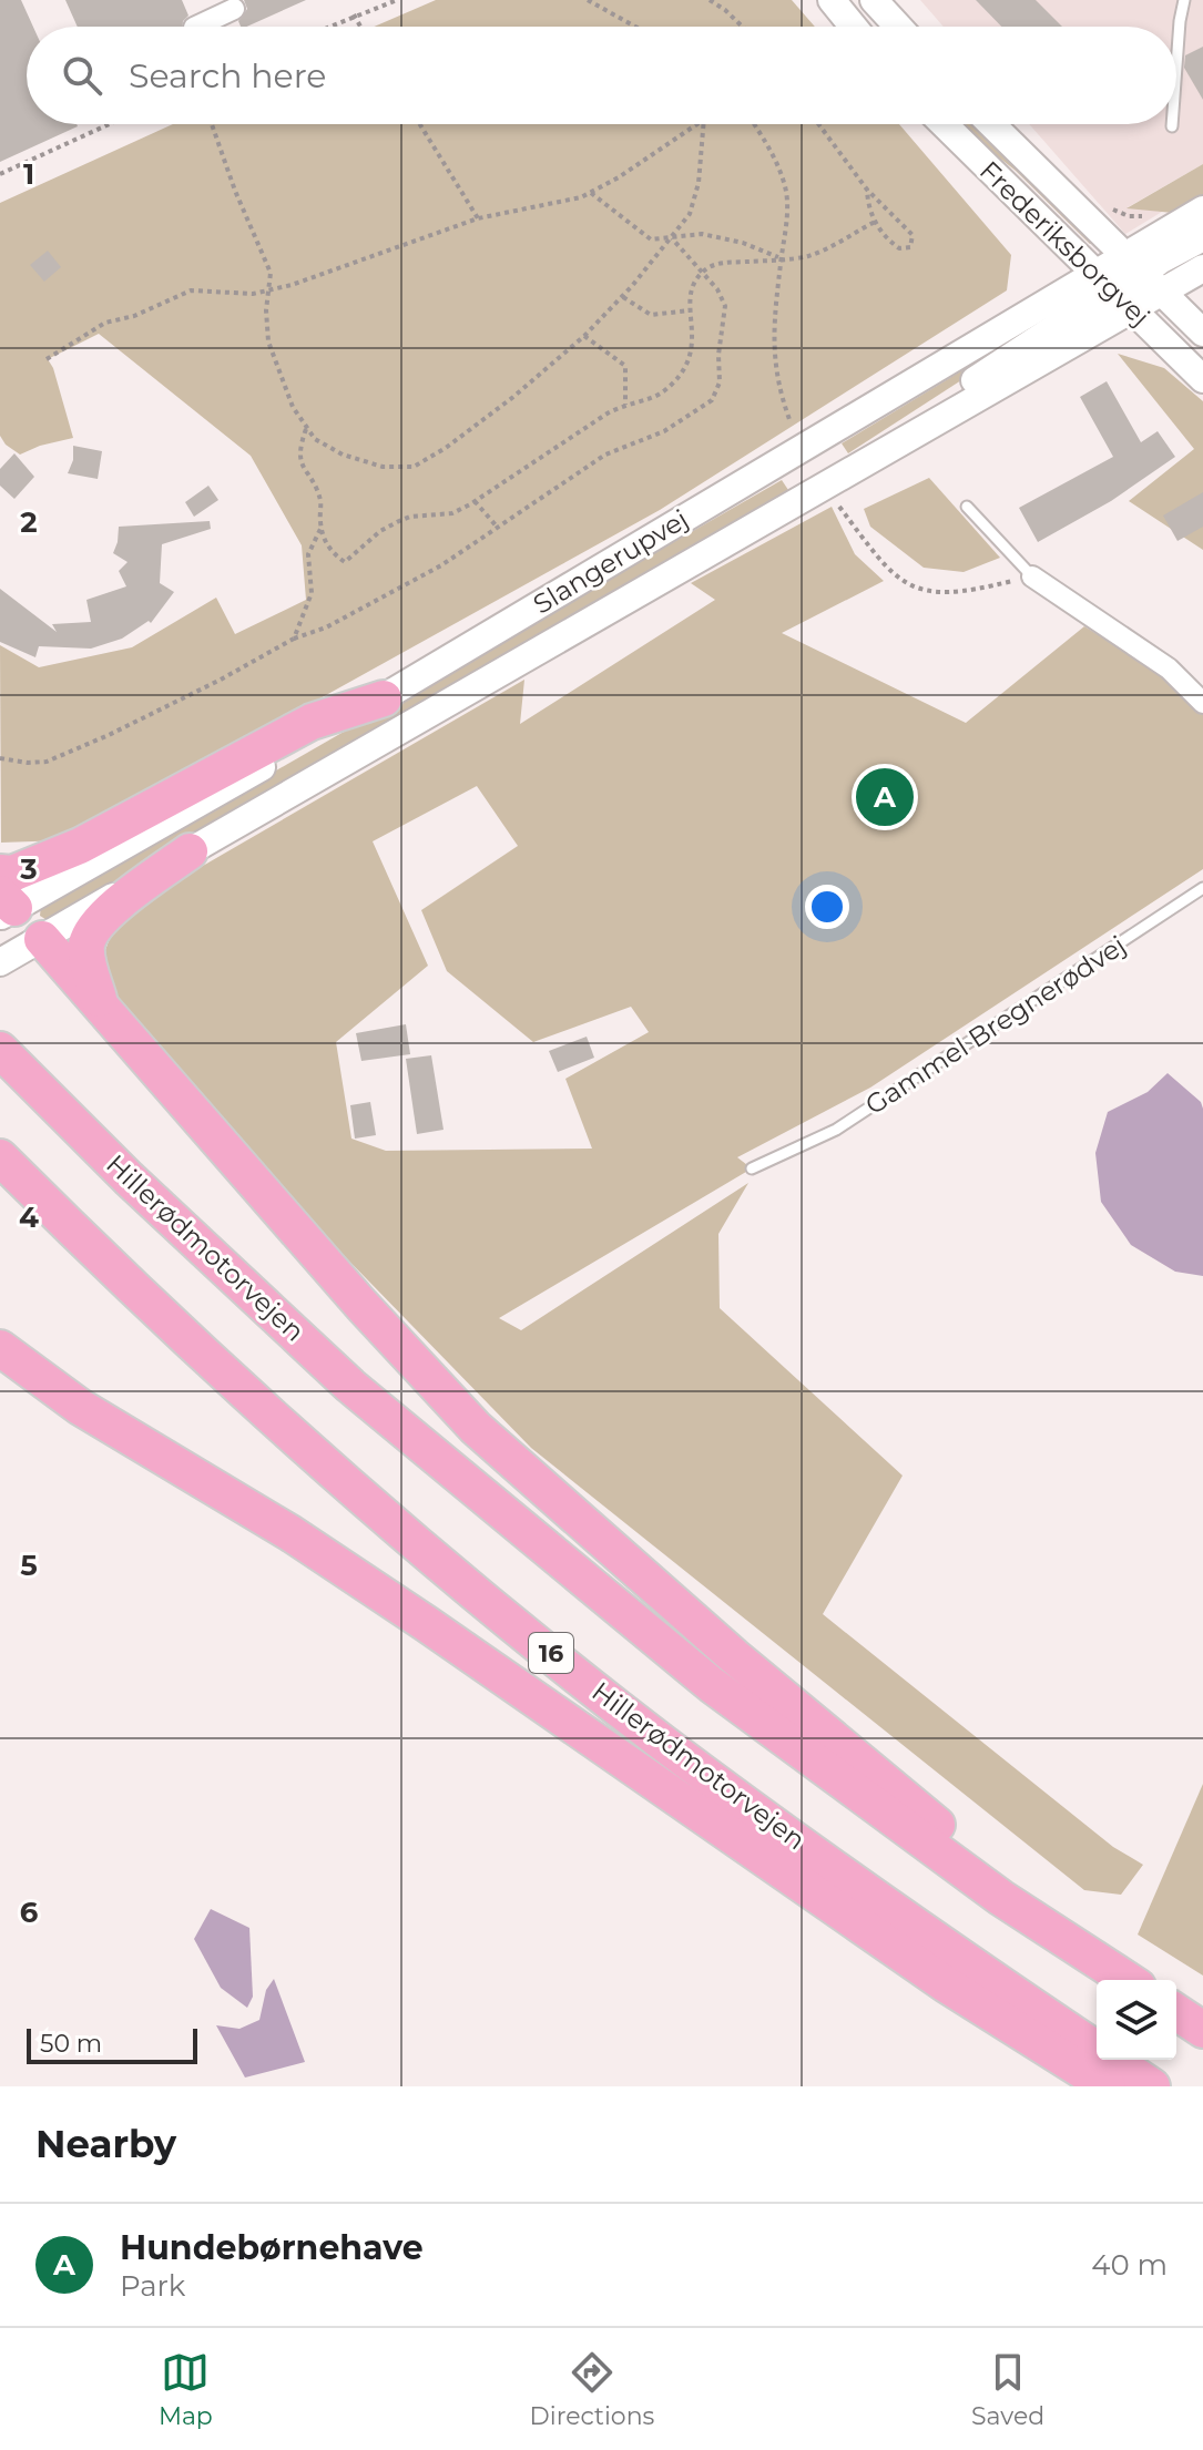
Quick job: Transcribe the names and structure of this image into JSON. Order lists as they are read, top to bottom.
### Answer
{
  "streets": {
    "highway": ["Hillerødmotorvejen", "16"],
    "main road": ["Frederiksborgvej", "Slangerupvej"],
    "lane": ["Gammel Bregnerødvej"]
  },
  "crossings": [
    ["Frederiksborgvej", "Slangerupvej"]
  ],
  "scale_bar": "50 m",
  "page": {
    "search": "Search here",
    "pins": "A",
    "scale": "50 m",
    "heading": "Nearby",
    "list": [
      {
        "mark": "A",
        "name": "Hundebørnehave",
        "note": "Park",
        "value": "40 m"
      }
    ],
    "nav": ["Map", "Directions", "Saved"]
  },
  "grid": {
    "rows": [
      "1",
      "2",
      "3",
      "4",
      "5",
      "6"
    ]
  }
}
